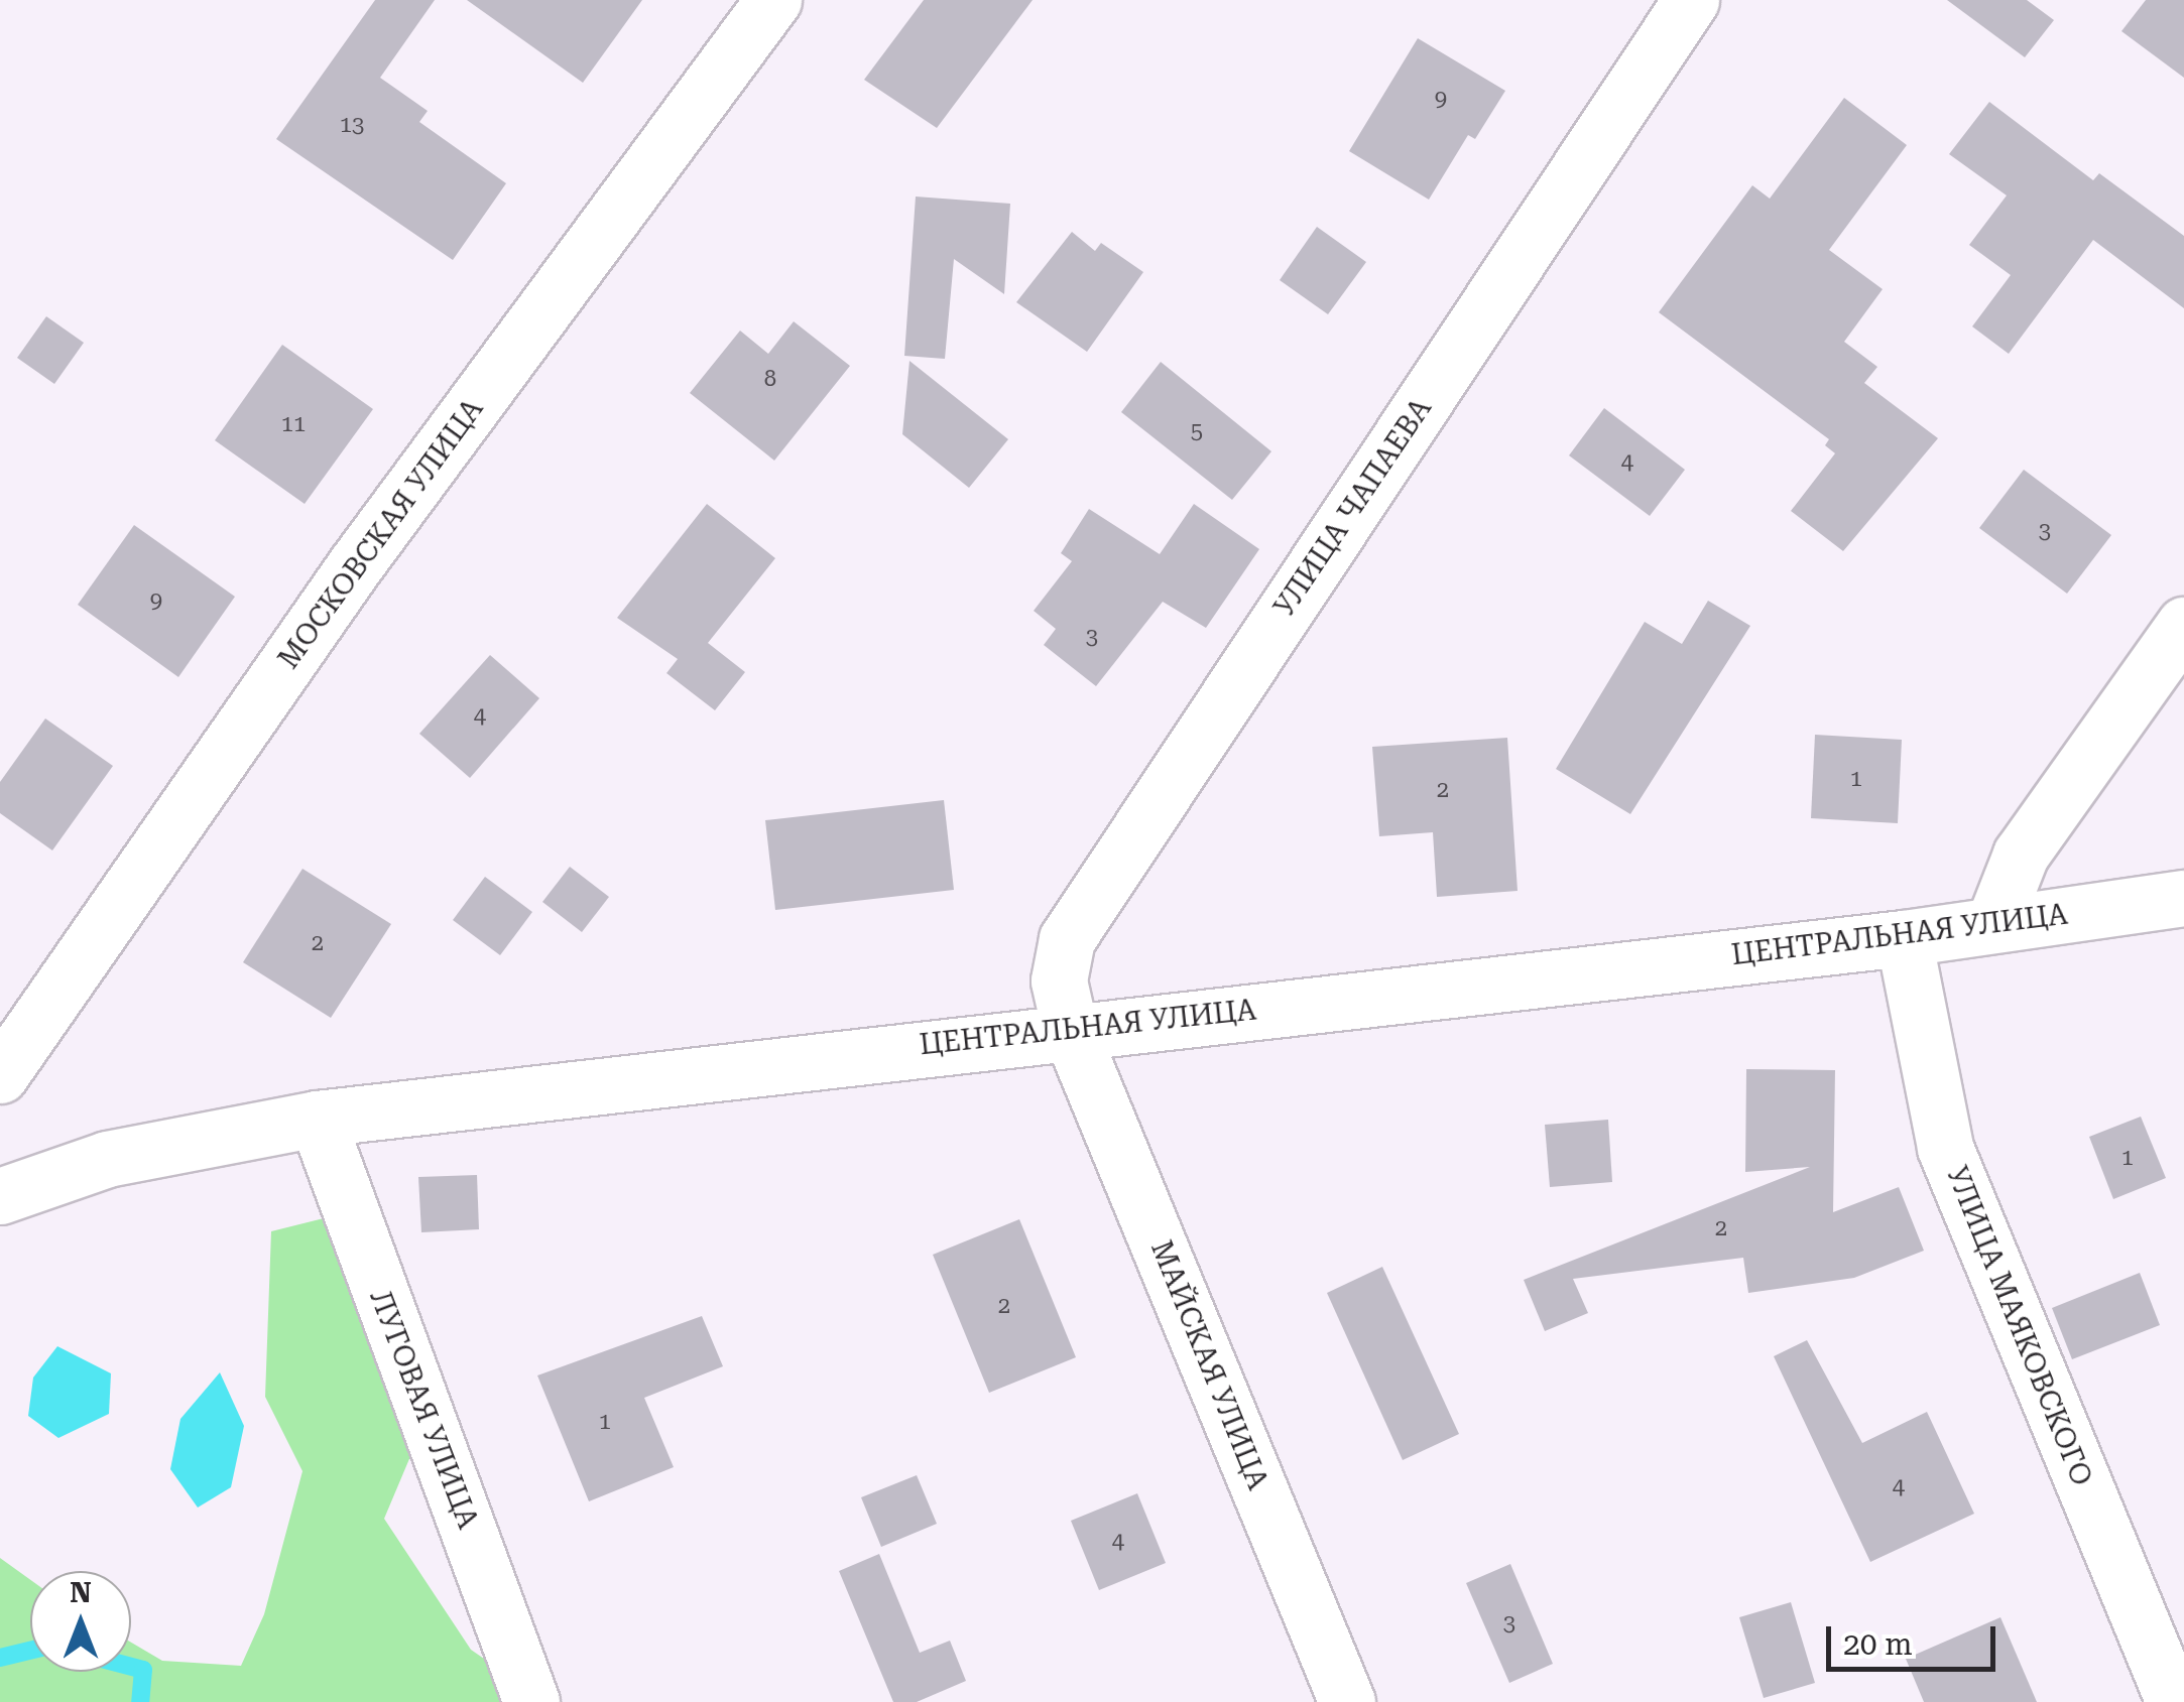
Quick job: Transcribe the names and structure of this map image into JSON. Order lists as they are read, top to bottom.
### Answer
{
  "streets": {
    "street": [
      "УЛИЦА ЧАПАЕВА",
      "МОСКОВСКАЯ УЛИЦА",
      "ЦЕНТРАЛЬНАЯ УЛИЦА",
      "УЛИЦА МАЯКОВСКОГО",
      "МАЙСКАЯ УЛИЦА",
      "ЛУГОВАЯ УЛИЦА"
    ]
  },
  "crossings": [
    ["УЛИЦА ЧАПАЕВА", "ЦЕНТРАЛЬНАЯ УЛИЦА"],
    ["УЛИЦА ЧАПАЕВА", "МАЙСКАЯ УЛИЦА"],
    ["ЦЕНТРАЛЬНАЯ УЛИЦА", "УЛИЦА МАЯКОВСКОГО"],
    ["ЦЕНТРАЛЬНАЯ УЛИЦА", "МАЙСКАЯ УЛИЦА"],
    ["ЦЕНТРАЛЬНАЯ УЛИЦА", "ЛУГОВАЯ УЛИЦА"]
  ],
  "house_numbers": [
    "9",
    "13",
    "8",
    "11",
    "5",
    "4",
    "3",
    "9",
    "3",
    "4",
    "1",
    "2",
    "2",
    "1",
    "2",
    "2",
    "1",
    "4",
    "4",
    "3"
  ],
  "scale_bar": "20 m",
  "north": "top"
}
